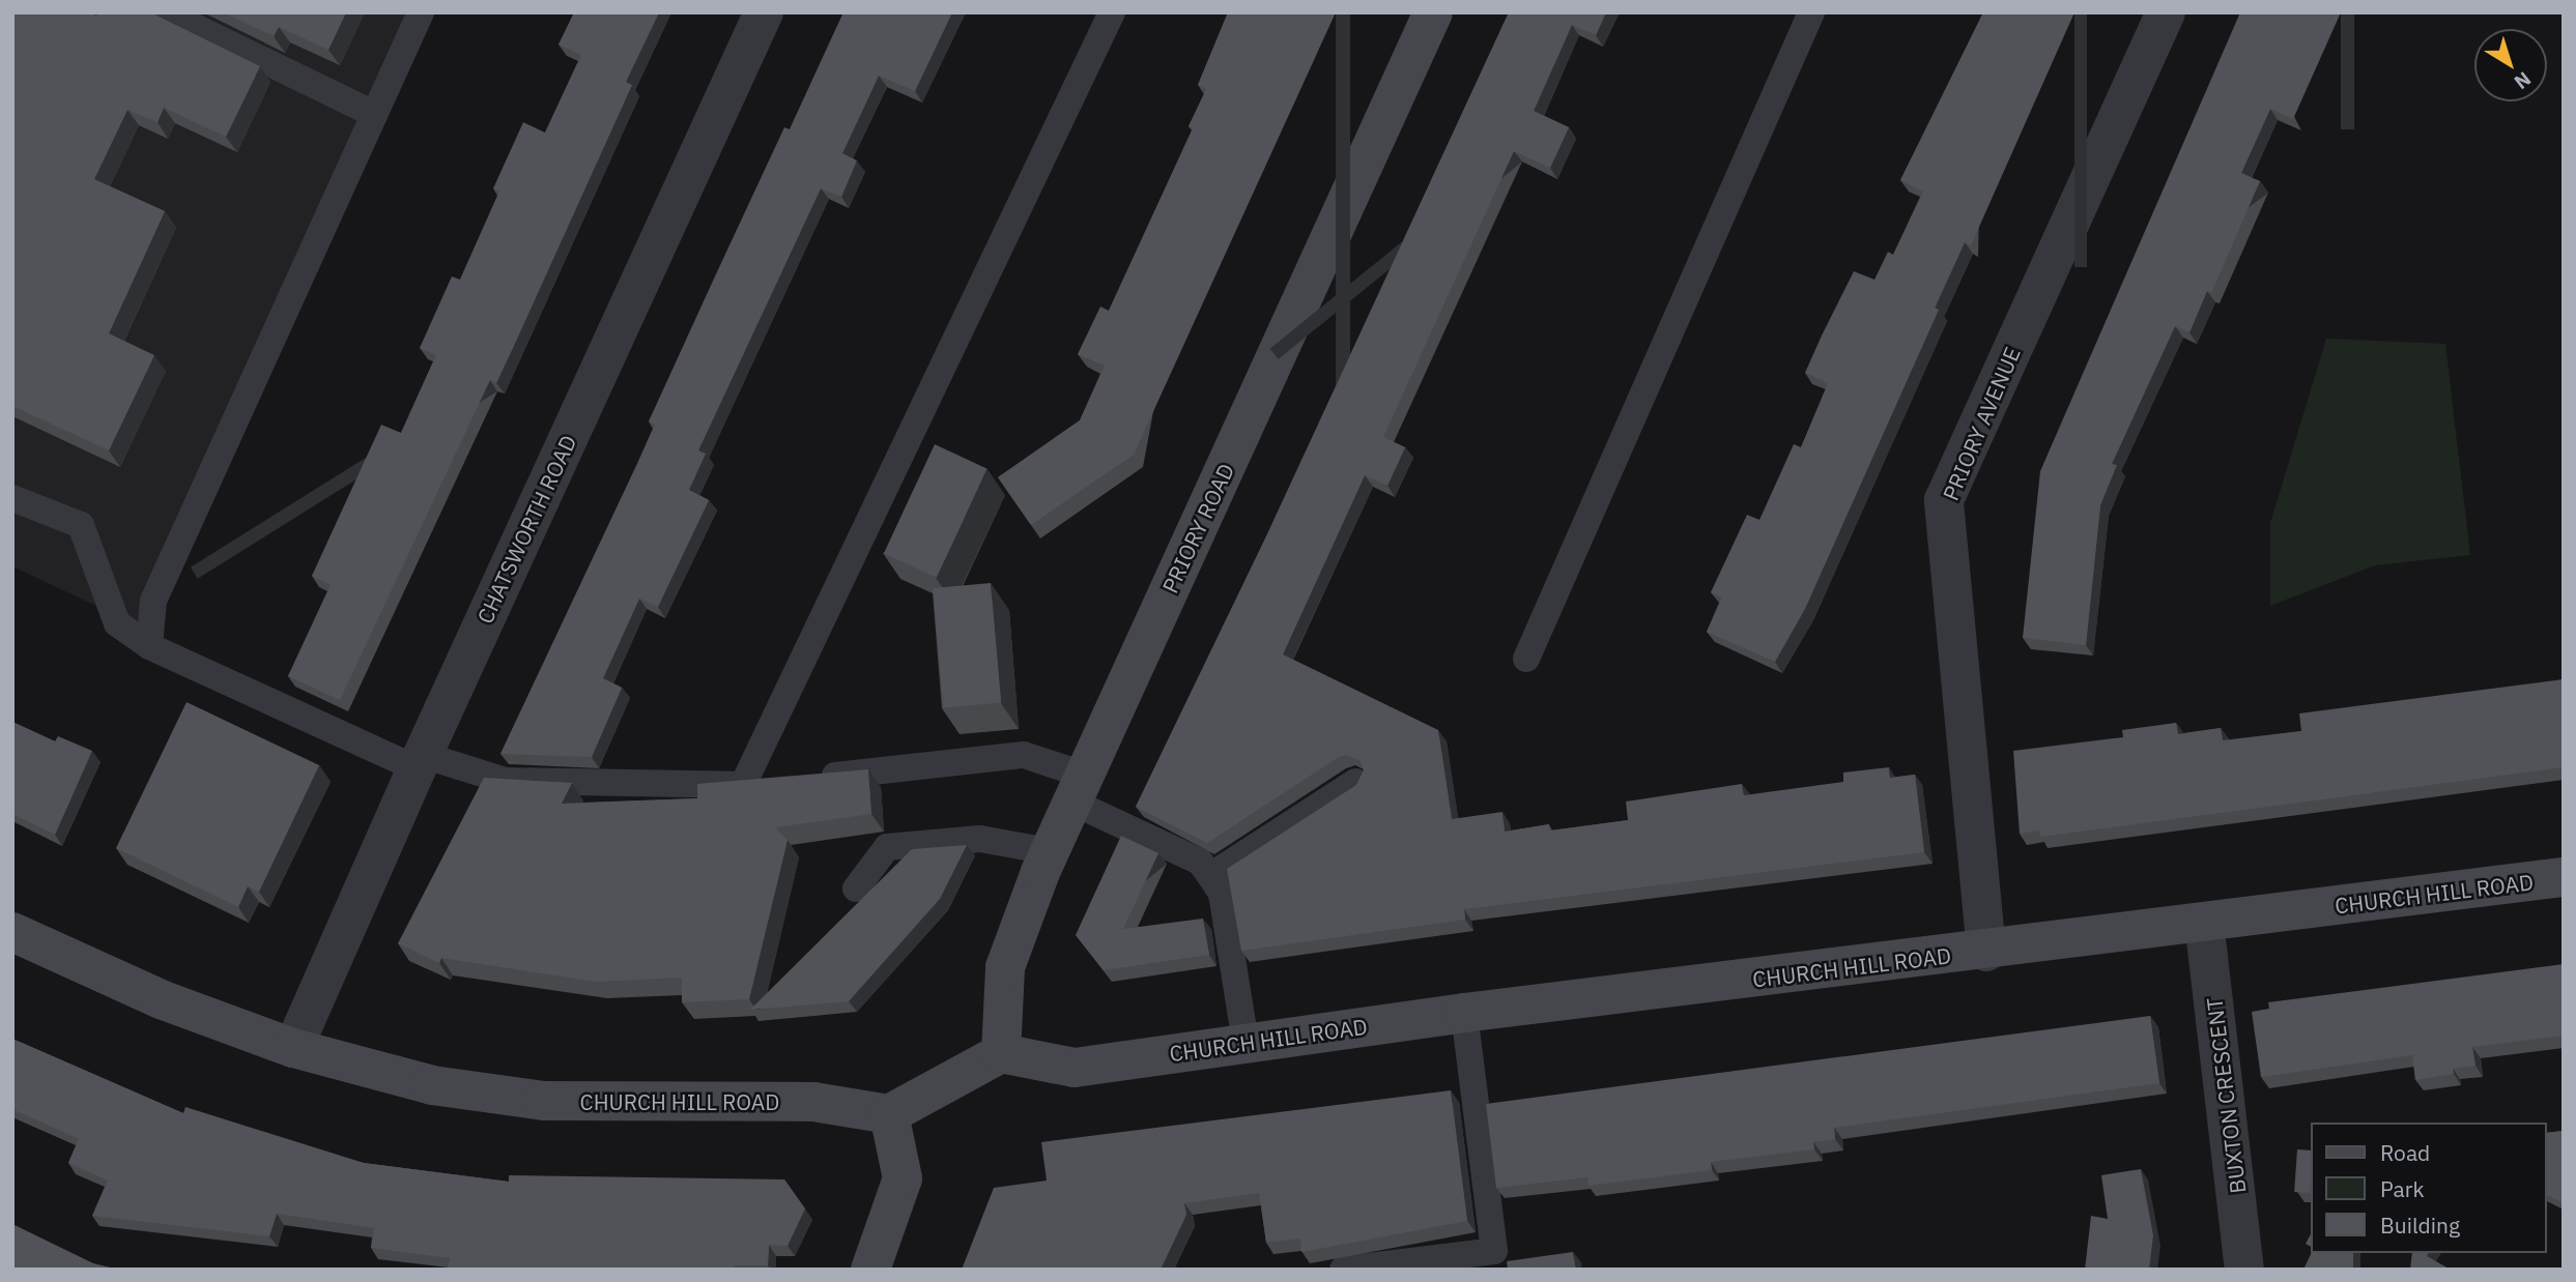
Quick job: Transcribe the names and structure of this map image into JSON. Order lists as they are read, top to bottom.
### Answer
{
  "streets": {
    "street": [
      "PRIORY AVENUE",
      "PRIORY ROAD",
      "CHATSWORTH ROAD",
      "CHURCH HILL ROAD",
      "BUXTON CRESCENT"
    ]
  },
  "crossings": [
    ["PRIORY AVENUE", "CHURCH HILL ROAD"],
    ["PRIORY ROAD", "CHURCH HILL ROAD"],
    ["CHATSWORTH ROAD", "CHURCH HILL ROAD"],
    ["CHURCH HILL ROAD", "BUXTON CRESCENT"]
  ],
  "legend": ["Road", "Park", "Building"],
  "north": "bottom right"
}
